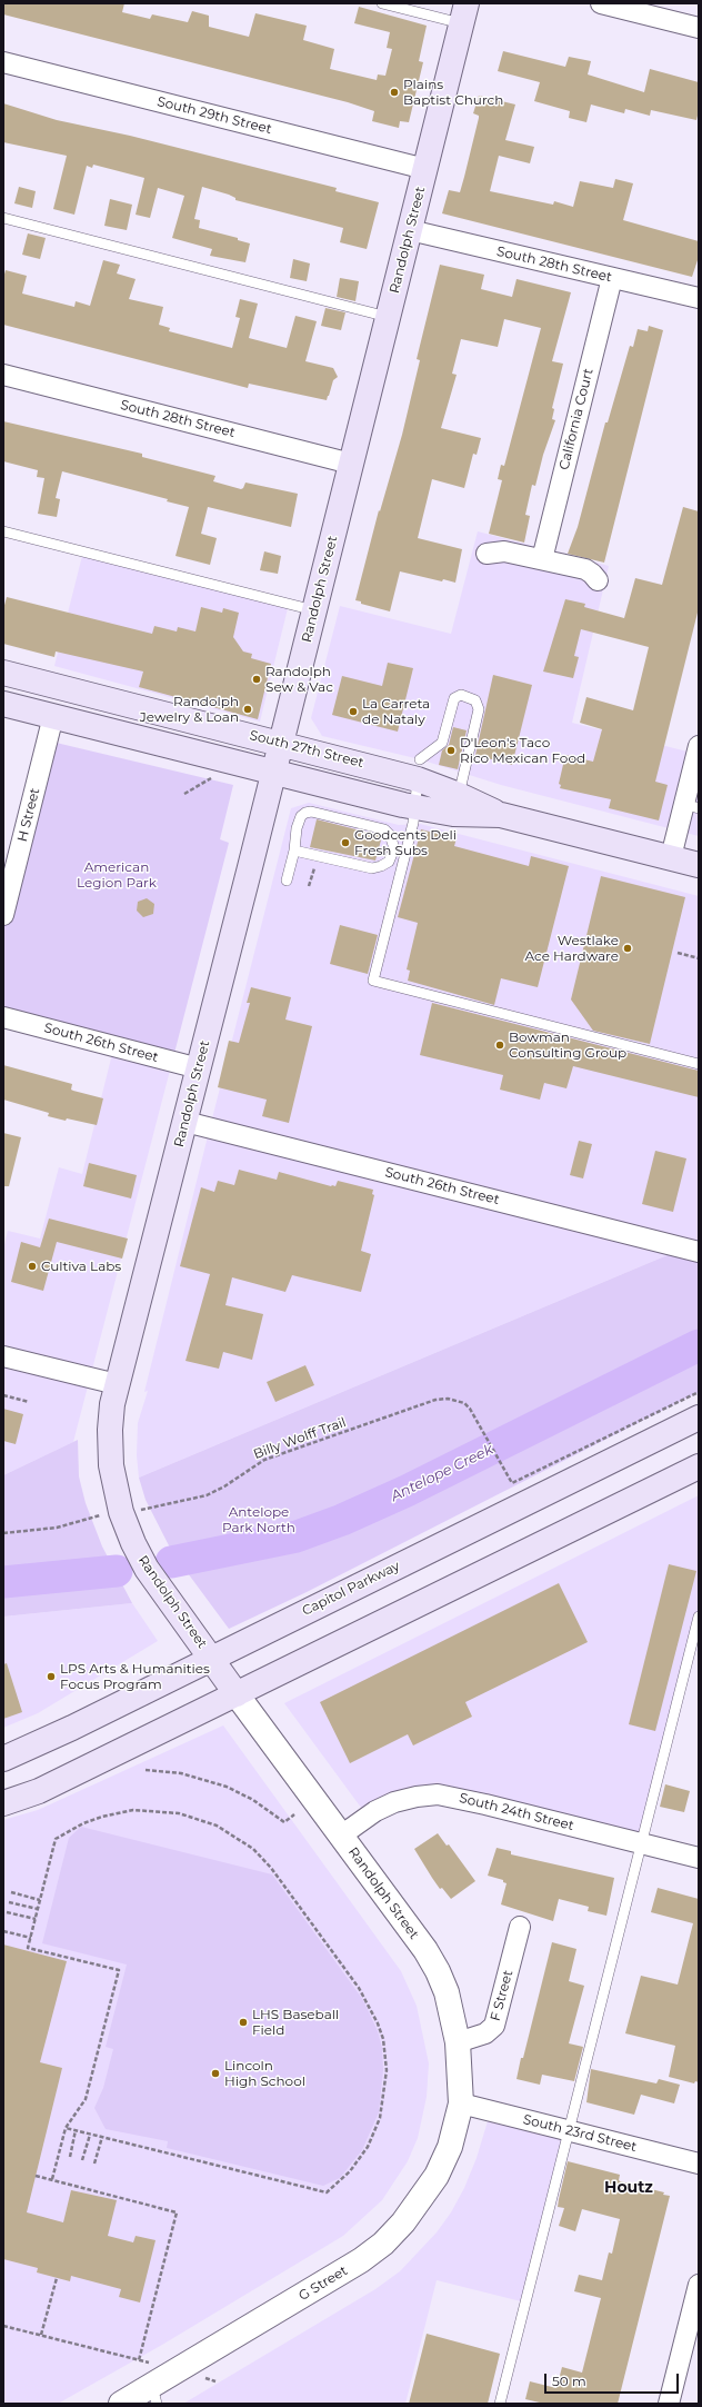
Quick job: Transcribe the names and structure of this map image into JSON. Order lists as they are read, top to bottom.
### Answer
{
  "streets": {
    "main road": ["Randolph Street", "South 27th Street", "Capitol Parkway"],
    "street": [
      "South 29th Street",
      "South 28th Street",
      "California Court",
      "H Street",
      "South 26th Street",
      "South 24th Street",
      "F Street",
      "South 23rd Street",
      "G Street"
    ],
    "path": ["Billy Wolff Trail"]
  },
  "crossings": [
    ["South 29th Street", "Randolph Street"],
    ["Randolph Street", "South 28th Street"],
    ["Randolph Street", "South 27th Street"],
    ["Randolph Street", "South 26th Street"],
    ["Randolph Street", "Billy Wolff Trail"],
    ["Randolph Street", "Capitol Parkway"],
    ["Randolph Street", "South 24th Street"],
    ["Randolph Street", "F Street"],
    ["Randolph Street", "South 23rd Street"],
    ["Randolph Street", "G Street"],
    ["South 28th Street", "California Court"],
    ["South 27th Street", "H Street"],
    ["South 23rd Street", "G Street"]
  ],
  "districts": ["Houtz"],
  "water": ["Antelope Creek"],
  "parks": ["American Legion Park", "Antelope Park North"],
  "places": [
    "Plains Baptist Church",
    "Randolph Sew & Vac",
    "Randolph Jewelry & Loan",
    "La Carreta de Nataly",
    "D'Leon's Taco Rico Mexican Food",
    "Goodcents Deli Fresh Subs",
    "Westlake Ace Hardware",
    "Bowman Consulting Group",
    "Cultiva Labs",
    "LPS Arts & Humanities Focus Program",
    "LHS Baseball Field",
    "Lincoln High School"
  ],
  "scale_bar": "50 m"
}
